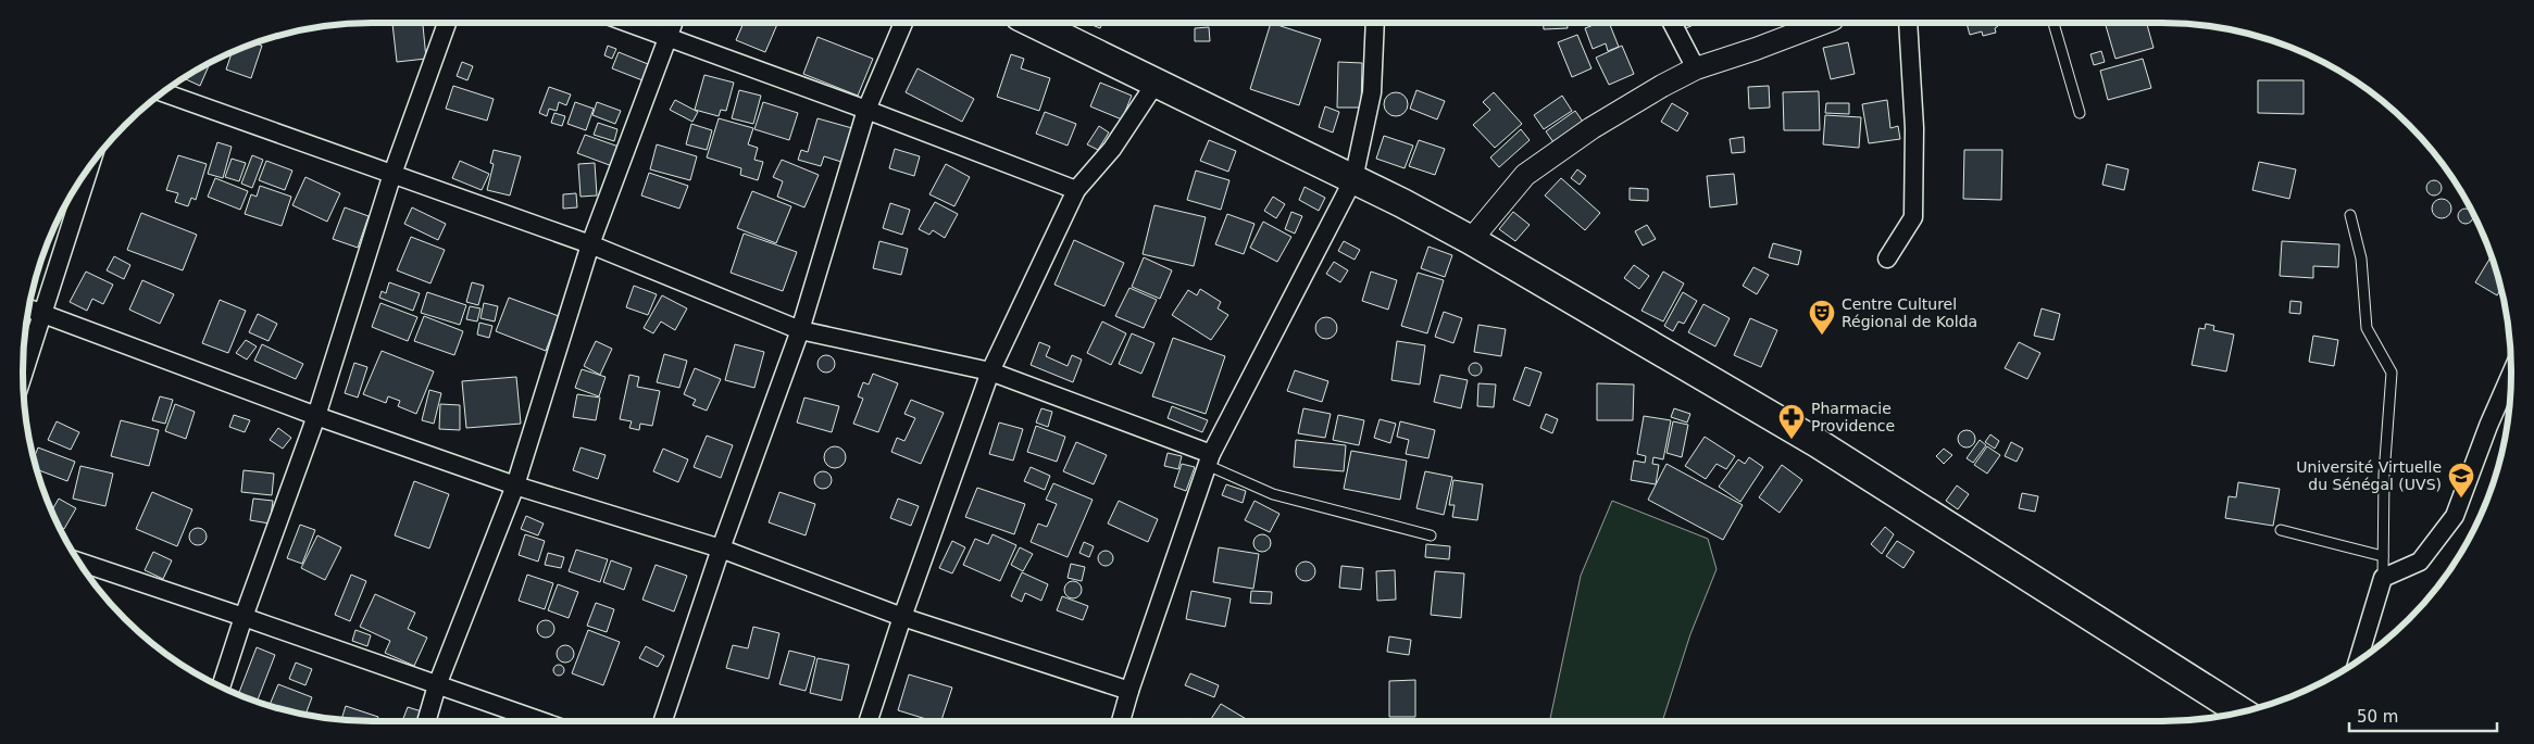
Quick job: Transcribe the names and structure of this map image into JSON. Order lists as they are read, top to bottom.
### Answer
{
  "places": {
    "theatre": ["Centre Culturel Régional de Kolda"],
    "pharmacy": ["Pharmacie Providence"],
    "school or university": ["Université Virtuelle du Sénégal (UVS)"]
  },
  "scale_bar": "50 m"
}
